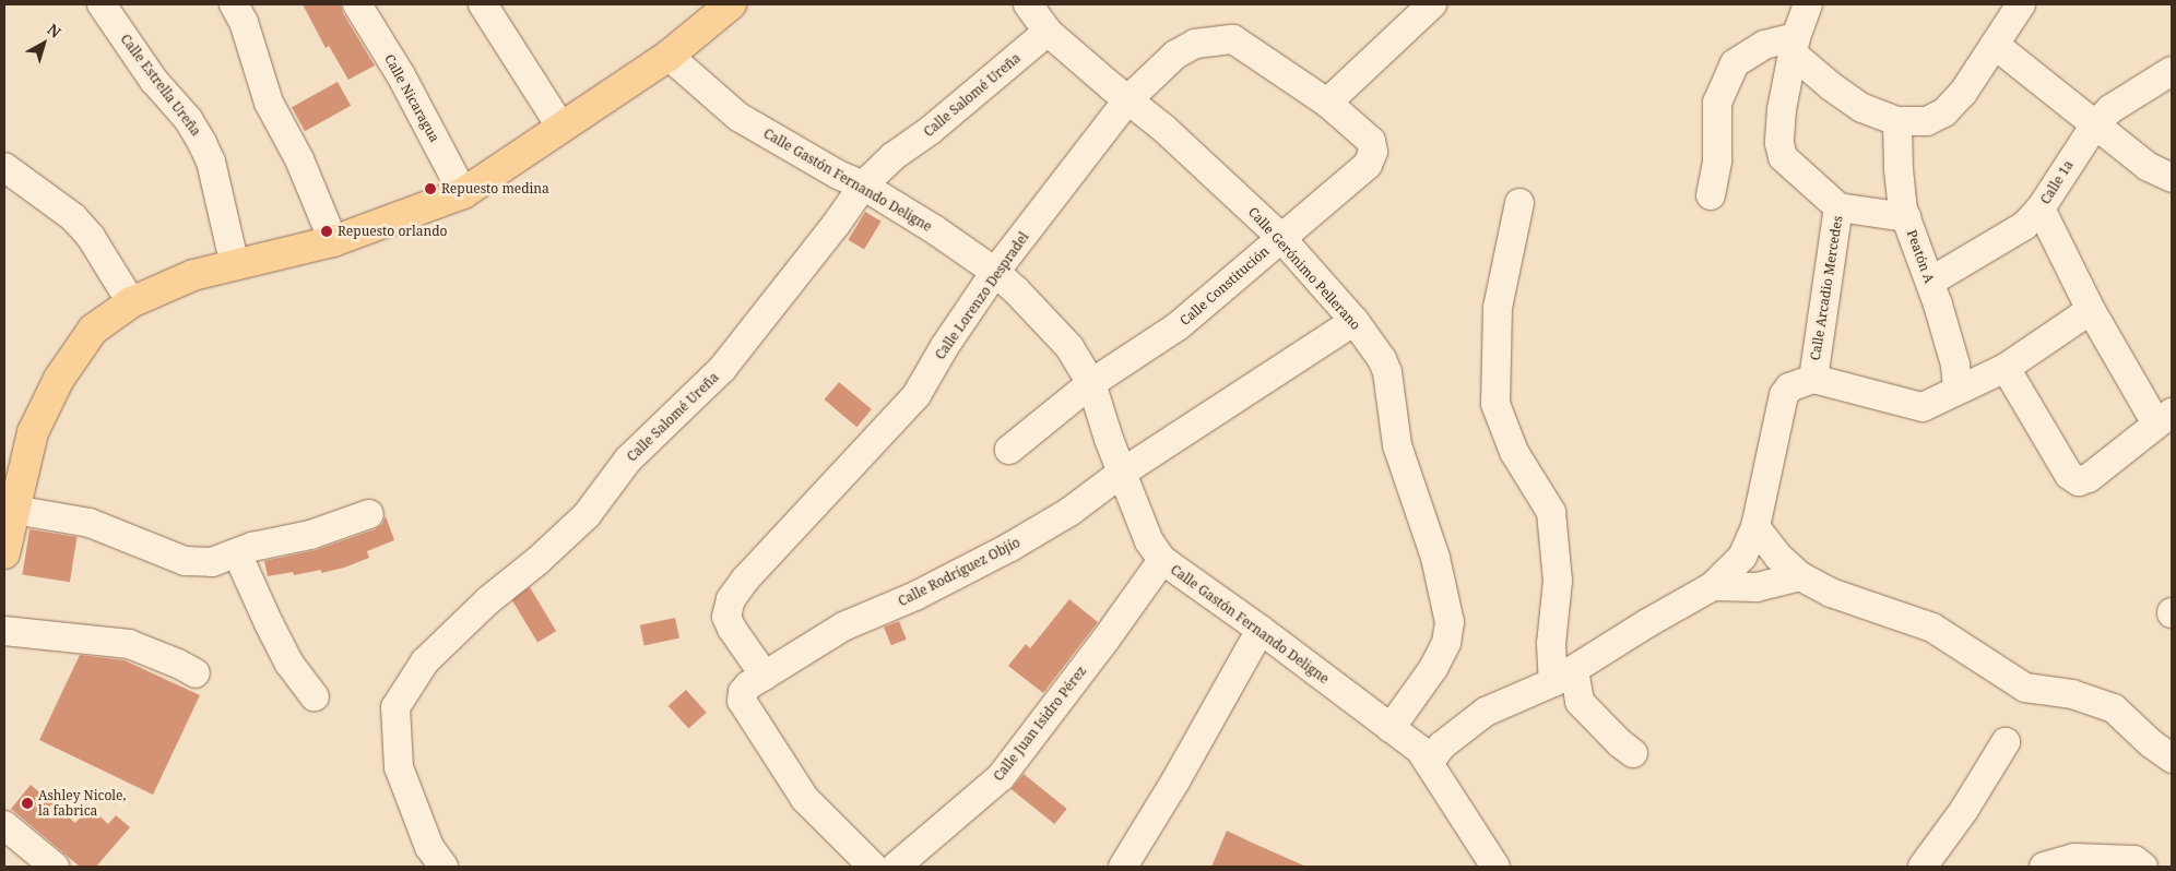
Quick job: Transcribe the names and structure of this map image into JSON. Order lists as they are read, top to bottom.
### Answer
{
  "streets": {
    "street": [
      "Calle Estrella Ureña",
      "Calle Salomé Ureña",
      "Calle Nicaragua",
      "Calle Gastón Fernando Deligne",
      "Calle 1a",
      "Peatón A",
      "Calle Gerónimo Pellerano",
      "Calle Constitución",
      "Calle Arcadio Mercedes",
      "Calle Lorenzo Despradel",
      "Calle Rodríguez Objío",
      "Calle Juan Isidro Pérez"
    ]
  },
  "crossings": [
    ["Calle Salomé Ureña", "Calle Gastón Fernando Deligne"],
    ["Calle Salomé Ureña", "Calle Gerónimo Pellerano"],
    ["Calle Gastón Fernando Deligne", "Calle Gerónimo Pellerano"],
    ["Calle Gastón Fernando Deligne", "Calle Constitución"],
    ["Calle Gastón Fernando Deligne", "Calle Arcadio Mercedes"],
    ["Calle Gastón Fernando Deligne", "Calle Lorenzo Despradel"],
    ["Calle Gastón Fernando Deligne", "Calle Rodríguez Objío"],
    ["Calle Gastón Fernando Deligne", "Calle Juan Isidro Pérez"],
    ["Calle 1a", "Peatón A"],
    ["Calle Gerónimo Pellerano", "Calle Constitución"],
    ["Calle Gerónimo Pellerano", "Calle Lorenzo Despradel"],
    ["Calle Gerónimo Pellerano", "Calle Rodríguez Objío"],
    ["Calle Constitución", "Calle Lorenzo Despradel"],
    ["Calle Lorenzo Despradel", "Calle Rodríguez Objío"]
  ],
  "places": ["Repuesto medina", "Repuesto orlando", "Ashley Nicole, la fabrica"],
  "north": "top right"
}
